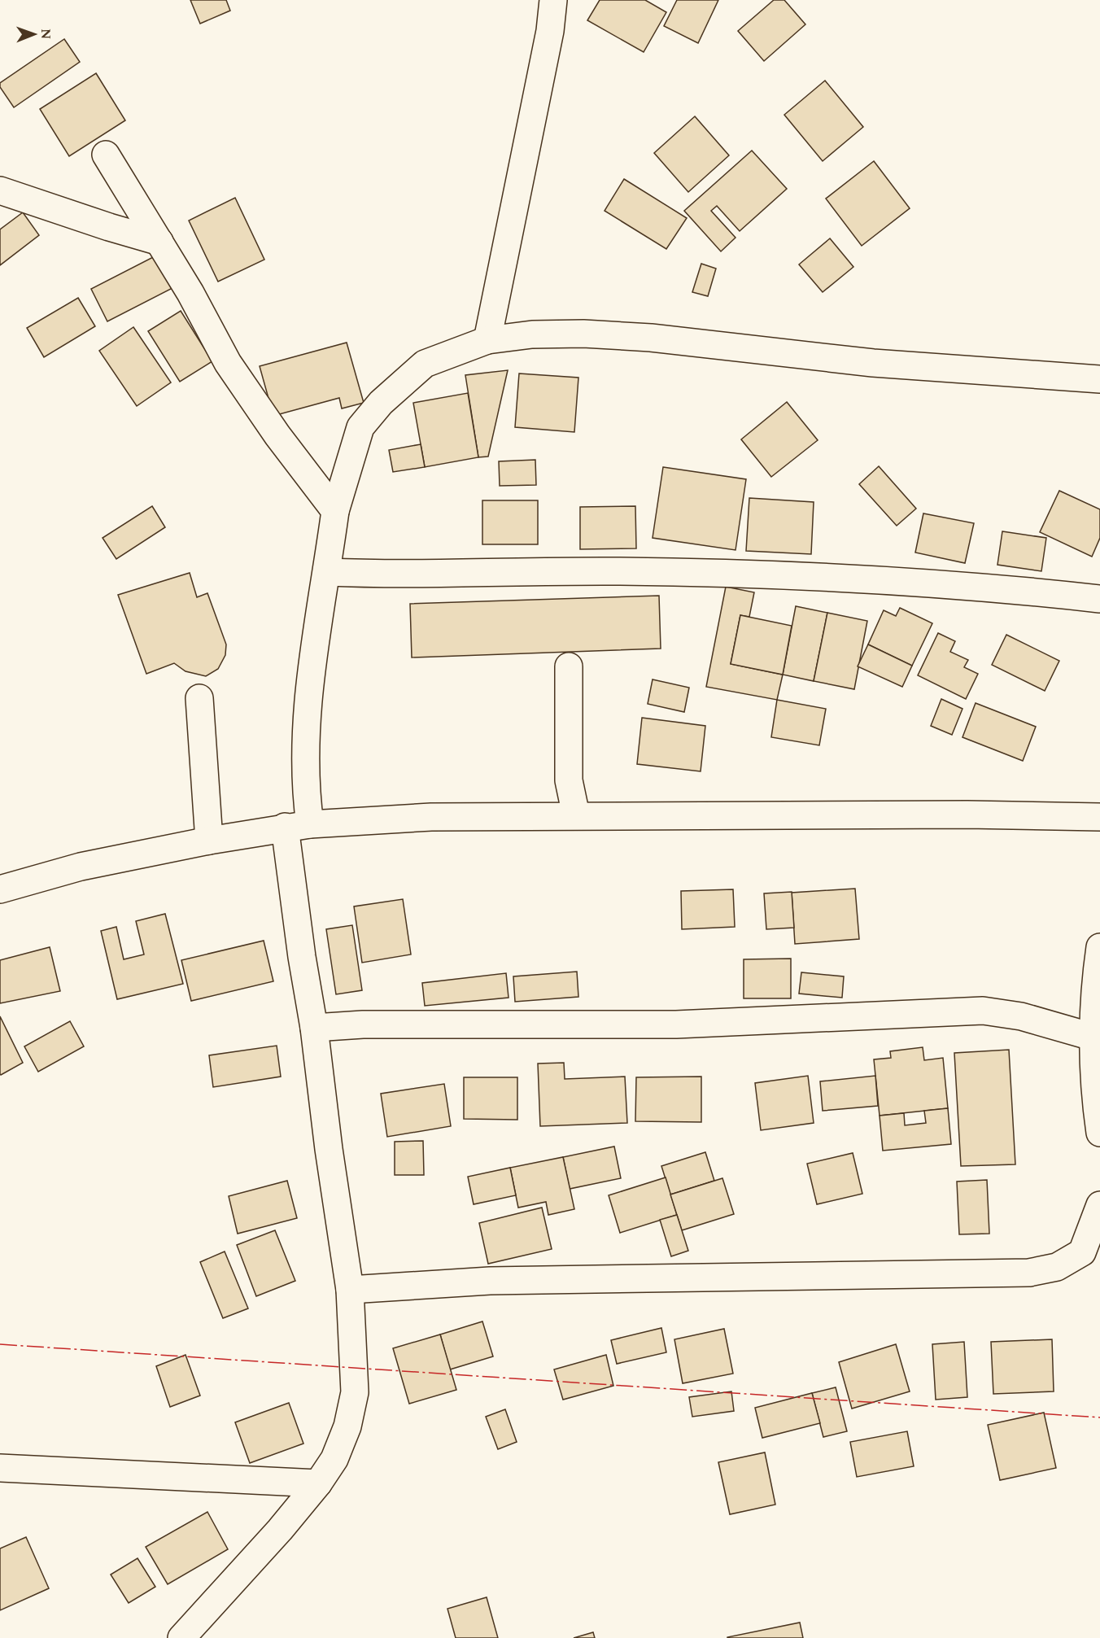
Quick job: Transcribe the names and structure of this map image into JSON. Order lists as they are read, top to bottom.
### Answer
{
  "north": "right"
}
